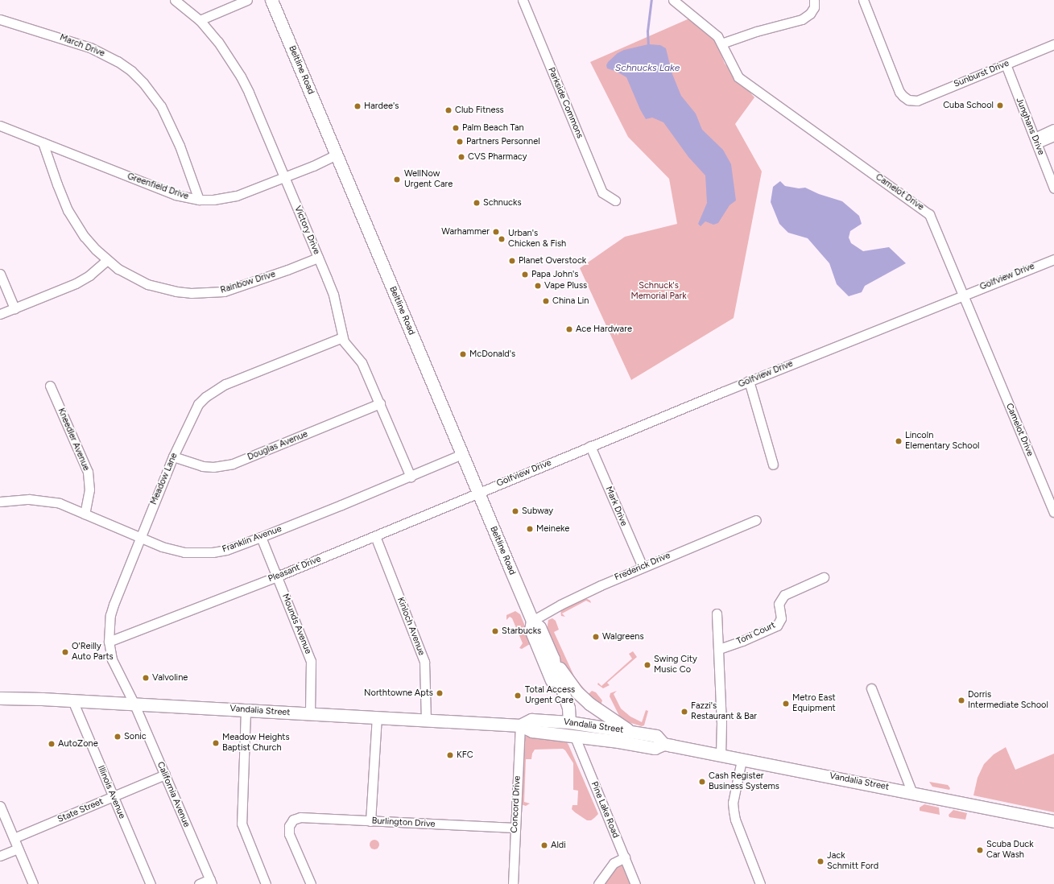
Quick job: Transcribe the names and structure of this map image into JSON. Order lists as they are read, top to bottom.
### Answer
{
  "streets": {
    "main road": ["Beltline Road", "Vandalia Street"],
    "street": [
      "March Drive",
      "Sunburst Drive",
      "Parkside Commons",
      "Junghans Drive",
      "Greenfield Drive",
      "Camelot Drive",
      "Victory Drive",
      "Golfview Drive",
      "Rainbow Drive",
      "Kneedler Avenue",
      "Douglas Avenue",
      "Meadow Lane",
      "Mark Drive",
      "Franklin Avenue",
      "Frederick Drive",
      "Pleasant Drive",
      "Mounds Avenue",
      "Kinloch Avenue",
      "Toni Court",
      "Illinois Avenue",
      "California Avenue",
      "Concord Drive",
      "Pine Lake Road",
      "State Street",
      "Burlington Drive"
    ]
  },
  "crossings": [
    ["March Drive", "Greenfield Drive"],
    ["Beltline Road", "Greenfield Drive"],
    ["Beltline Road", "Golfview Drive"],
    ["Beltline Road", "Franklin Avenue"],
    ["Beltline Road", "Frederick Drive"],
    ["Beltline Road", "Pleasant Drive"],
    ["Beltline Road", "Vandalia Street"],
    ["Beltline Road", "Pine Lake Road"],
    ["Sunburst Drive", "Junghans Drive"],
    ["Greenfield Drive", "Victory Drive"],
    ["Greenfield Drive", "Rainbow Drive"],
    ["Camelot Drive", "Golfview Drive"],
    ["Victory Drive", "Rainbow Drive"],
    ["Victory Drive", "Douglas Avenue"],
    ["Victory Drive", "Meadow Lane"],
    ["Victory Drive", "Franklin Avenue"],
    ["Golfview Drive", "Mark Drive"],
    ["Golfview Drive", "Pleasant Drive"],
    ["Kneedler Avenue", "Franklin Avenue"],
    ["Douglas Avenue", "Meadow Lane"],
    ["Meadow Lane", "Franklin Avenue"],
    ["Meadow Lane", "Pleasant Drive"],
    ["Meadow Lane", "Vandalia Street"],
    ["Meadow Lane", "California Avenue"],
    ["Mark Drive", "Frederick Drive"],
    ["Franklin Avenue", "Mounds Avenue"],
    ["Pleasant Drive", "Mounds Avenue"],
    ["Pleasant Drive", "Kinloch Avenue"],
    ["Mounds Avenue", "Vandalia Street"],
    ["Kinloch Avenue", "Vandalia Street"],
    ["Vandalia Street", "Illinois Avenue"],
    ["Vandalia Street", "California Avenue"],
    ["Vandalia Street", "Concord Drive"],
    ["Vandalia Street", "Pine Lake Road"],
    ["Illinois Avenue", "State Street"],
    ["California Avenue", "State Street"],
    ["Concord Drive", "Burlington Drive"]
  ],
  "water": ["Schnucks Lake"],
  "parks": ["Schnuck's Memorial Park"],
  "places": [
    "Cuba School",
    "Hardee's",
    "Club Fitness",
    "Palm Beach Tan",
    "Partners Personnel",
    "CVS Pharmacy",
    "WellNow Urgent Care",
    "Schnucks",
    "Warhammer",
    "Urban's Chicken & Fish",
    "Planet Overstock",
    "Papa John's",
    "Vape Pluss",
    "China Lin",
    "Ace Hardware",
    "McDonald's",
    "Lincoln Elementary School",
    "Subway",
    "Meineke",
    "Starbucks",
    "Walgreens",
    "O'Reilly Auto Parts",
    "Swing City Music Co",
    "Valvoline",
    "Northtowne Apts",
    "Total Access Urgent Care",
    "Dorris Intermediate School",
    "Metro East Equipment",
    "Fazzi's Restaurant & Bar",
    "Sonic",
    "Meadow Heights Baptist Church",
    "AutoZone",
    "KFC",
    "Cash Register Business Systems",
    "Aldi",
    "Scuba Duck Car Wash",
    "Jack Schmitt Ford"
  ]
}
